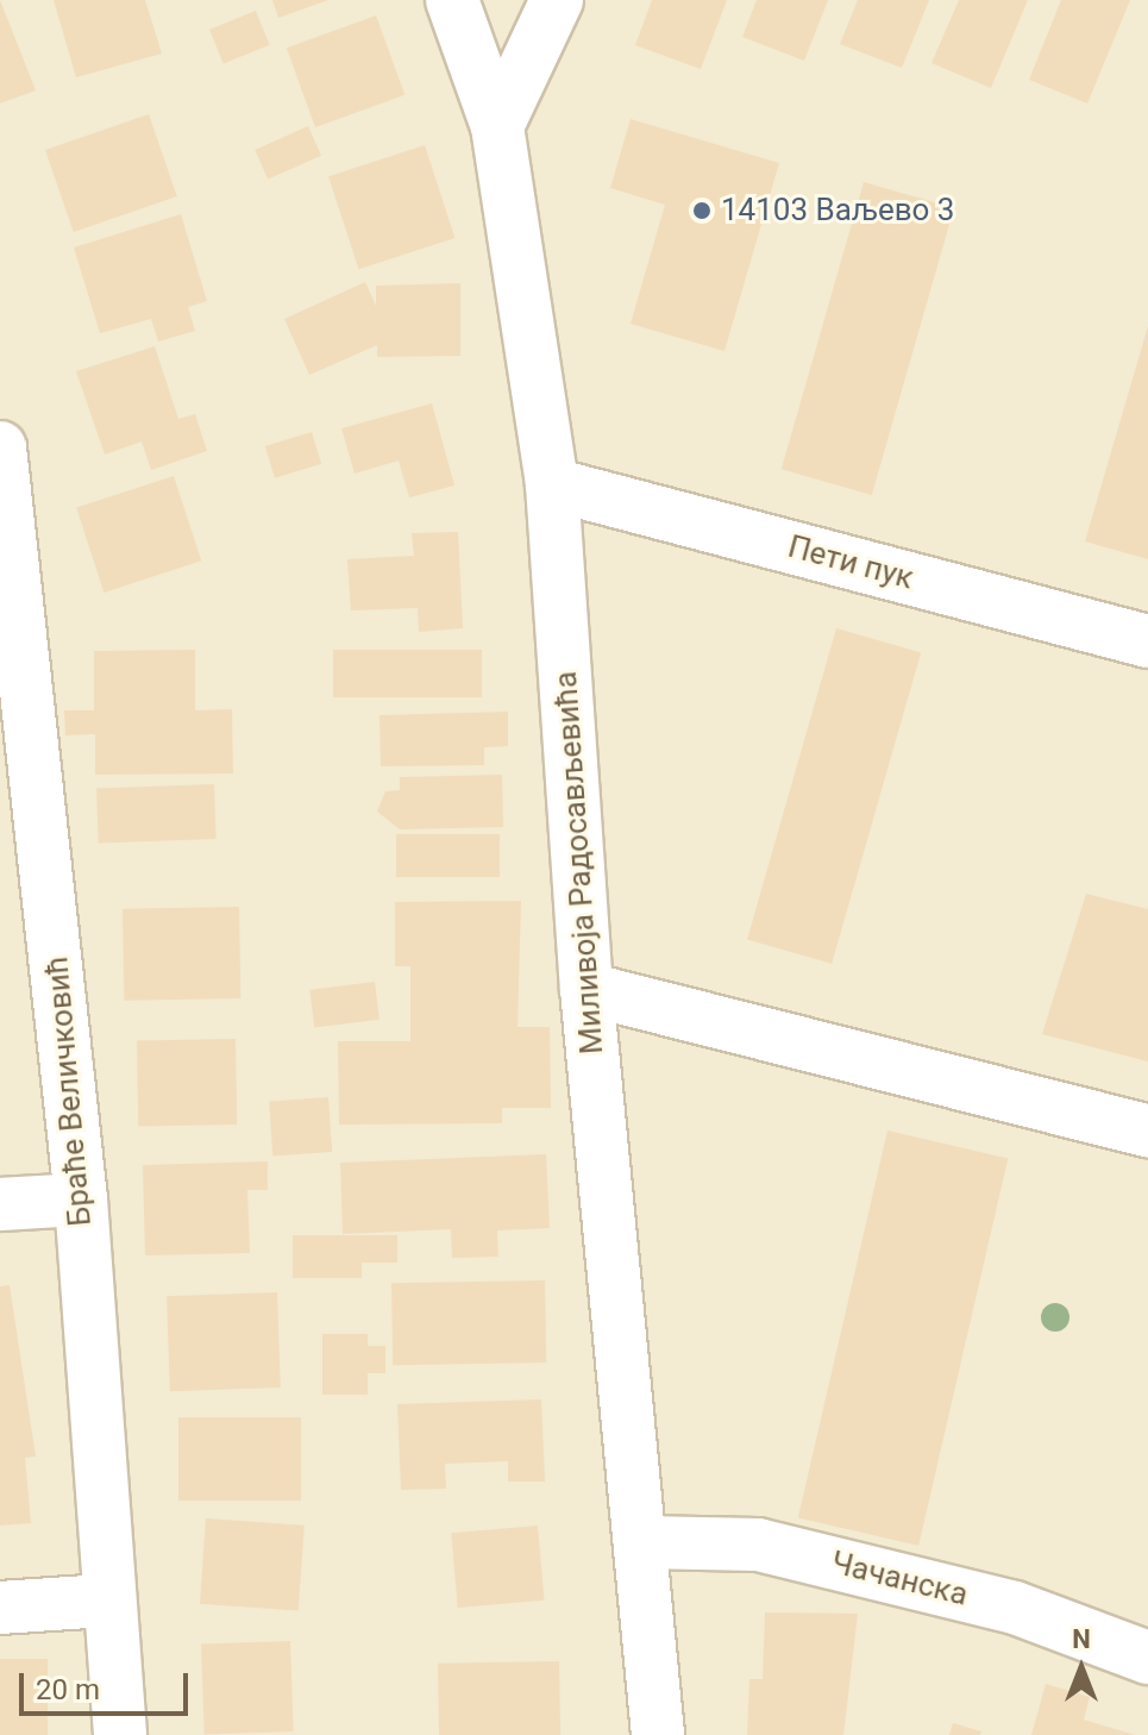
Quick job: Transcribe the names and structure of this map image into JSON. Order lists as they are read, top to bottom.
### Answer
{
  "streets": {
    "street": [
      "Пети пук",
      "Миливоја Радосављевића",
      "Браће Величковић",
      "Чачанска"
    ]
  },
  "crossings": [
    ["Пети пук", "Миливоја Радосављевића"],
    ["Миливоја Радосављевића", "Чачанска"]
  ],
  "places": ["14103 Ваљево 3"],
  "scale_bar": "20 m",
  "north": "top"
}
